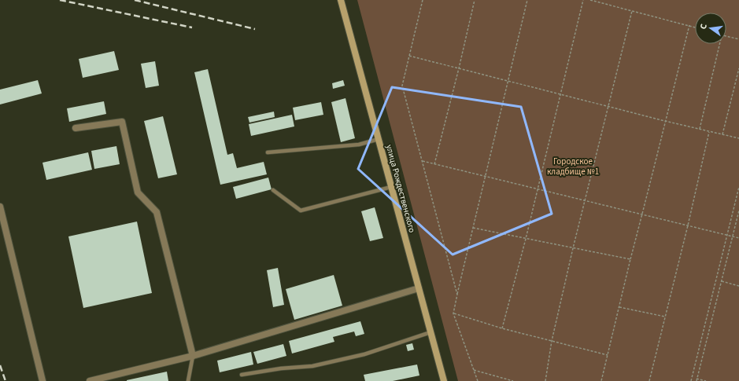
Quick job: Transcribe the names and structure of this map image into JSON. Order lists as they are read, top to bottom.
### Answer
{
  "streets": {
    "main road": ["улица Рождественского"]
  },
  "parks": ["Городское кладбище №1"],
  "north": "left"
}
